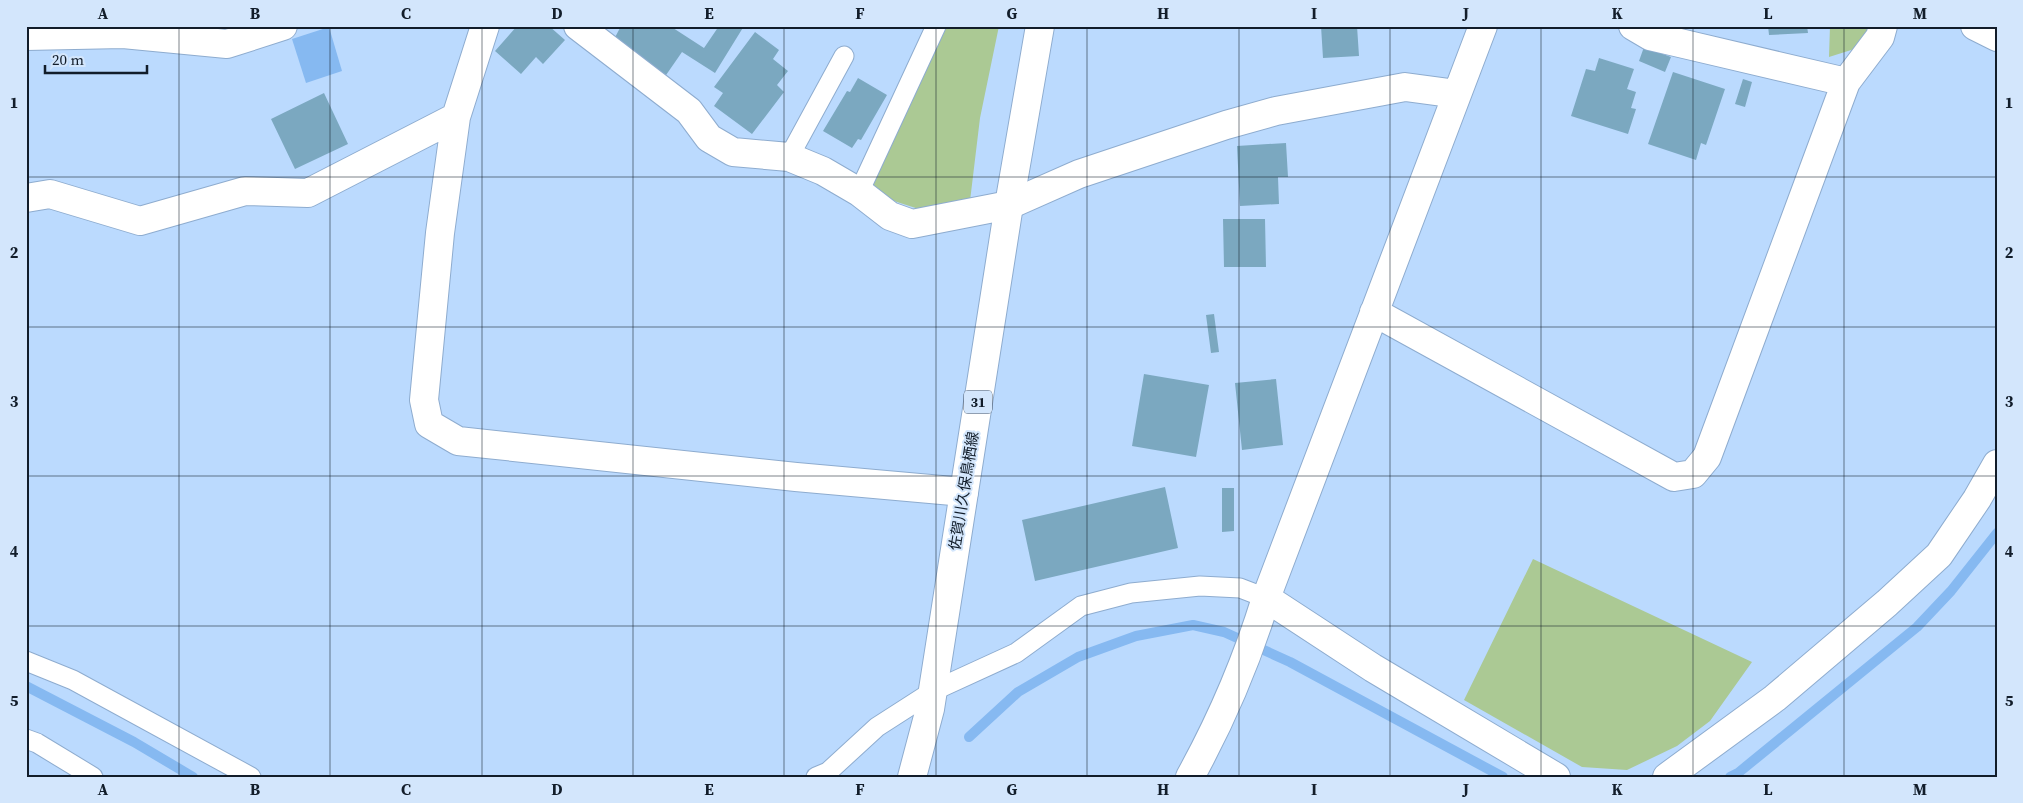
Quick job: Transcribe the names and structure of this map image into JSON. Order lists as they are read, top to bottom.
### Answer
{
  "streets": {
    "street": ["31", "佐賀川久保鳥栖線"]
  },
  "scale_bar": "20 m",
  "grid": {
    "columns": [
      "A",
      "B",
      "C",
      "D",
      "E",
      "F",
      "G",
      "H",
      "I",
      "J",
      "K",
      "L",
      "M"
    ],
    "rows": [
      "1",
      "2",
      "3",
      "4",
      "5"
    ]
  }
}
